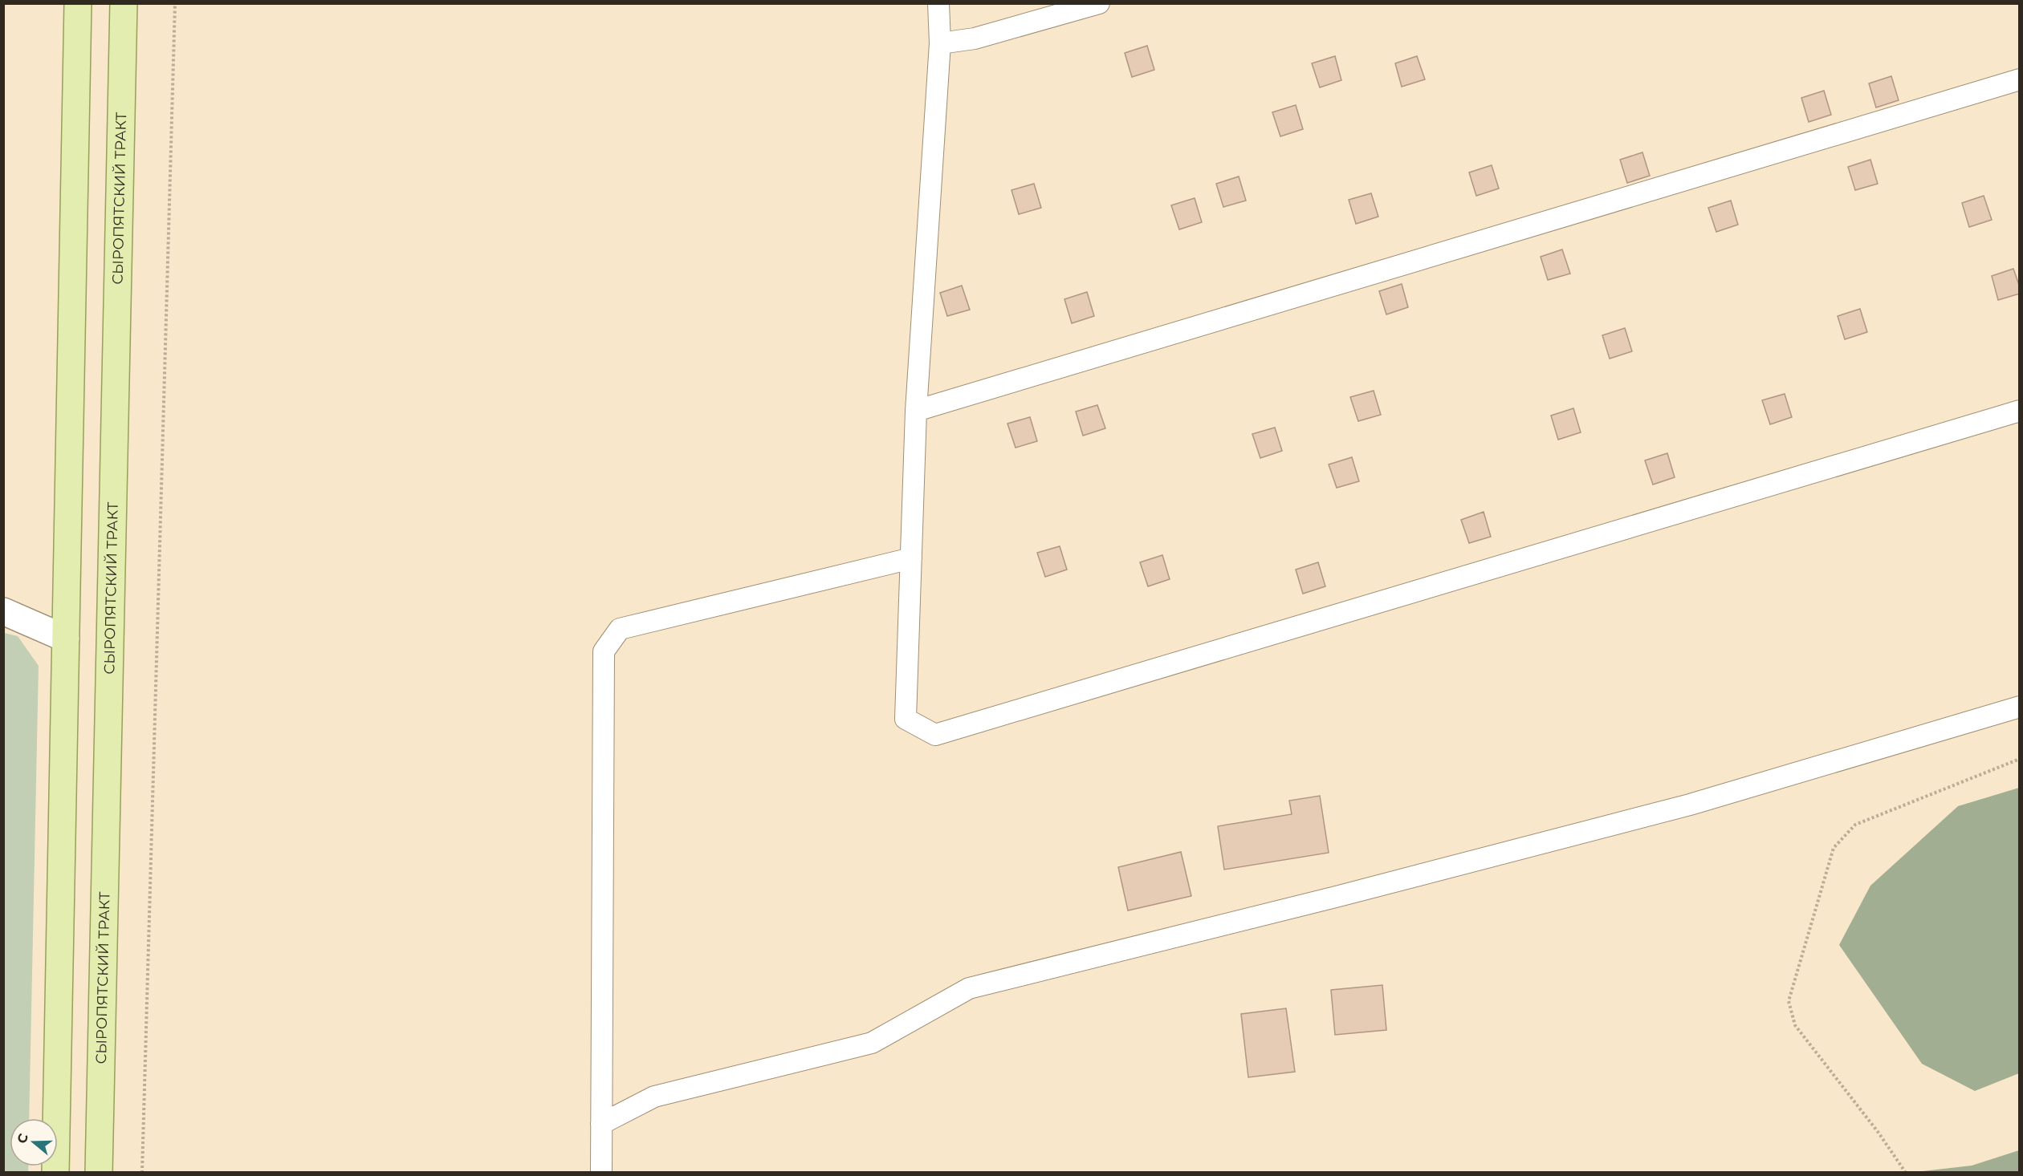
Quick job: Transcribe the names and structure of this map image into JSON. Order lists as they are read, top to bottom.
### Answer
{
  "streets": {
    "main road": ["СЫРОПЯТСКИЙ ТРАКТ"]
  },
  "north": "left"
}
